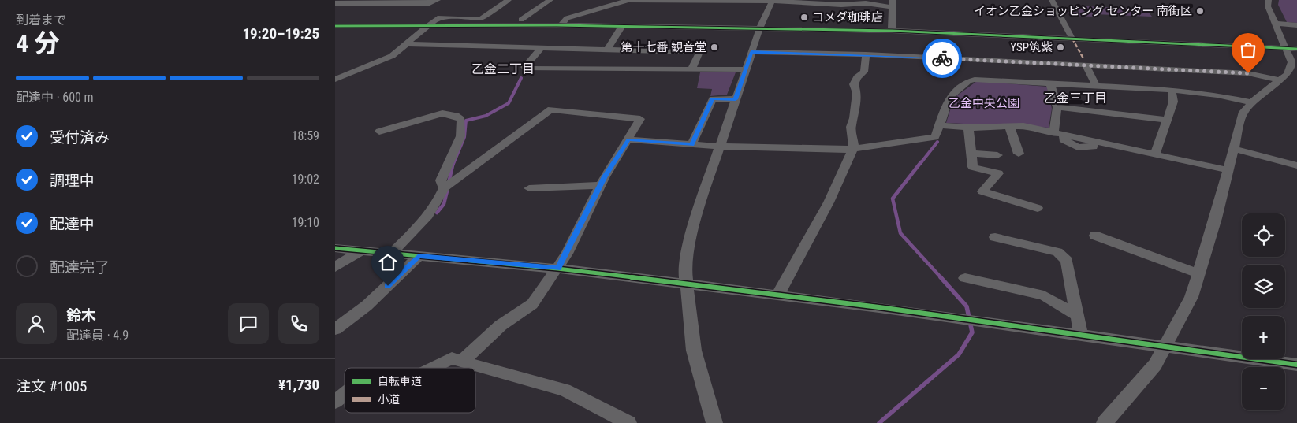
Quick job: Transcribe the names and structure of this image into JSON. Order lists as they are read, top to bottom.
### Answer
{
  "districts": ["乙金二丁目", "乙金三丁目"],
  "parks": ["乙金中央公園"],
  "places": [
    "イオン乙金ショッピング センター 南街区",
    "コメダ珈琲店",
    "第十七番 観音堂",
    "YSP筑紫"
  ],
  "legend": ["自転車道", "小道"],
  "page": {
    "heading": ["4 分", "到着まで", "19:20–19:25"],
    "panel": [
      "鈴木",
      "配達員 · 4.9",
      "注文 #1005",
      "¥1,730"
    ],
    "bar": "配達中 · 600 m",
    "list": [
      ["受付済み", "18:59"],
      ["調理中", "19:02"],
      ["配達中", "19:10"],
      "配達完了"
    ],
    "map_buttons": ["+", "−"]
  }
}
